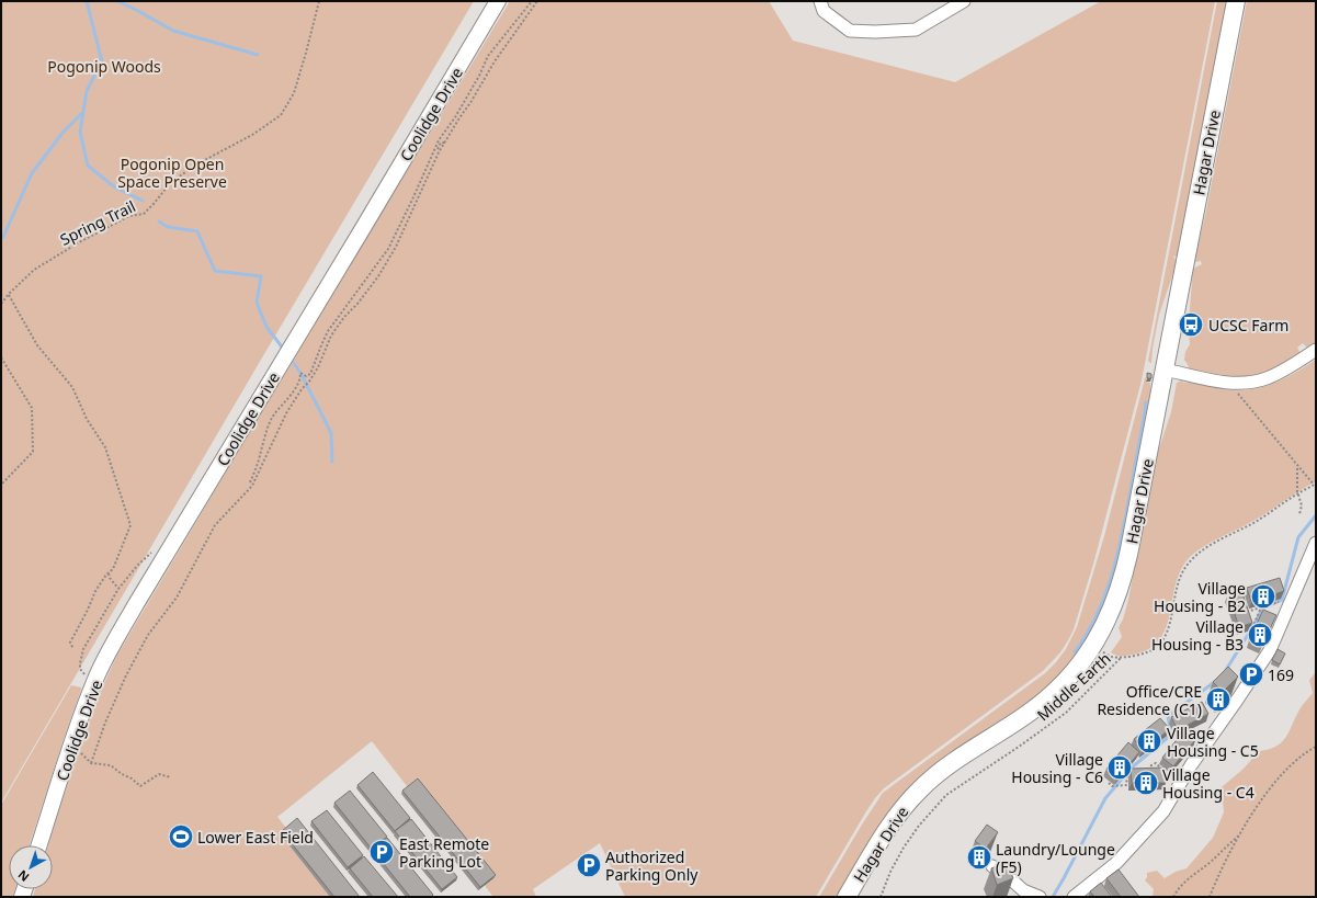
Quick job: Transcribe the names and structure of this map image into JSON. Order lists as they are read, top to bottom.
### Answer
{
  "streets": {
    "main road": ["Hagar Drive"],
    "street": ["Coolidge Drive"],
    "path": ["Spring Trail", "Middle Earth"]
  },
  "parks": ["Pogonip Woods", "Pogonip Open Space Preserve"],
  "places": {
    "bus stop": ["UCSC Farm"],
    "building": [
      "Village Housing - B2",
      "Village Housing - B3",
      "Office/CRE Residence (C1)",
      "Village Housing - C5",
      "Village Housing - C6",
      "Village Housing - C4",
      "Laundry/Lounge (F5)"
    ],
    "parking": ["169", "East Remote Parking Lot", "Authorized Parking Only"],
    "sports": ["Lower East Field"]
  },
  "north": "bottom left"
}
